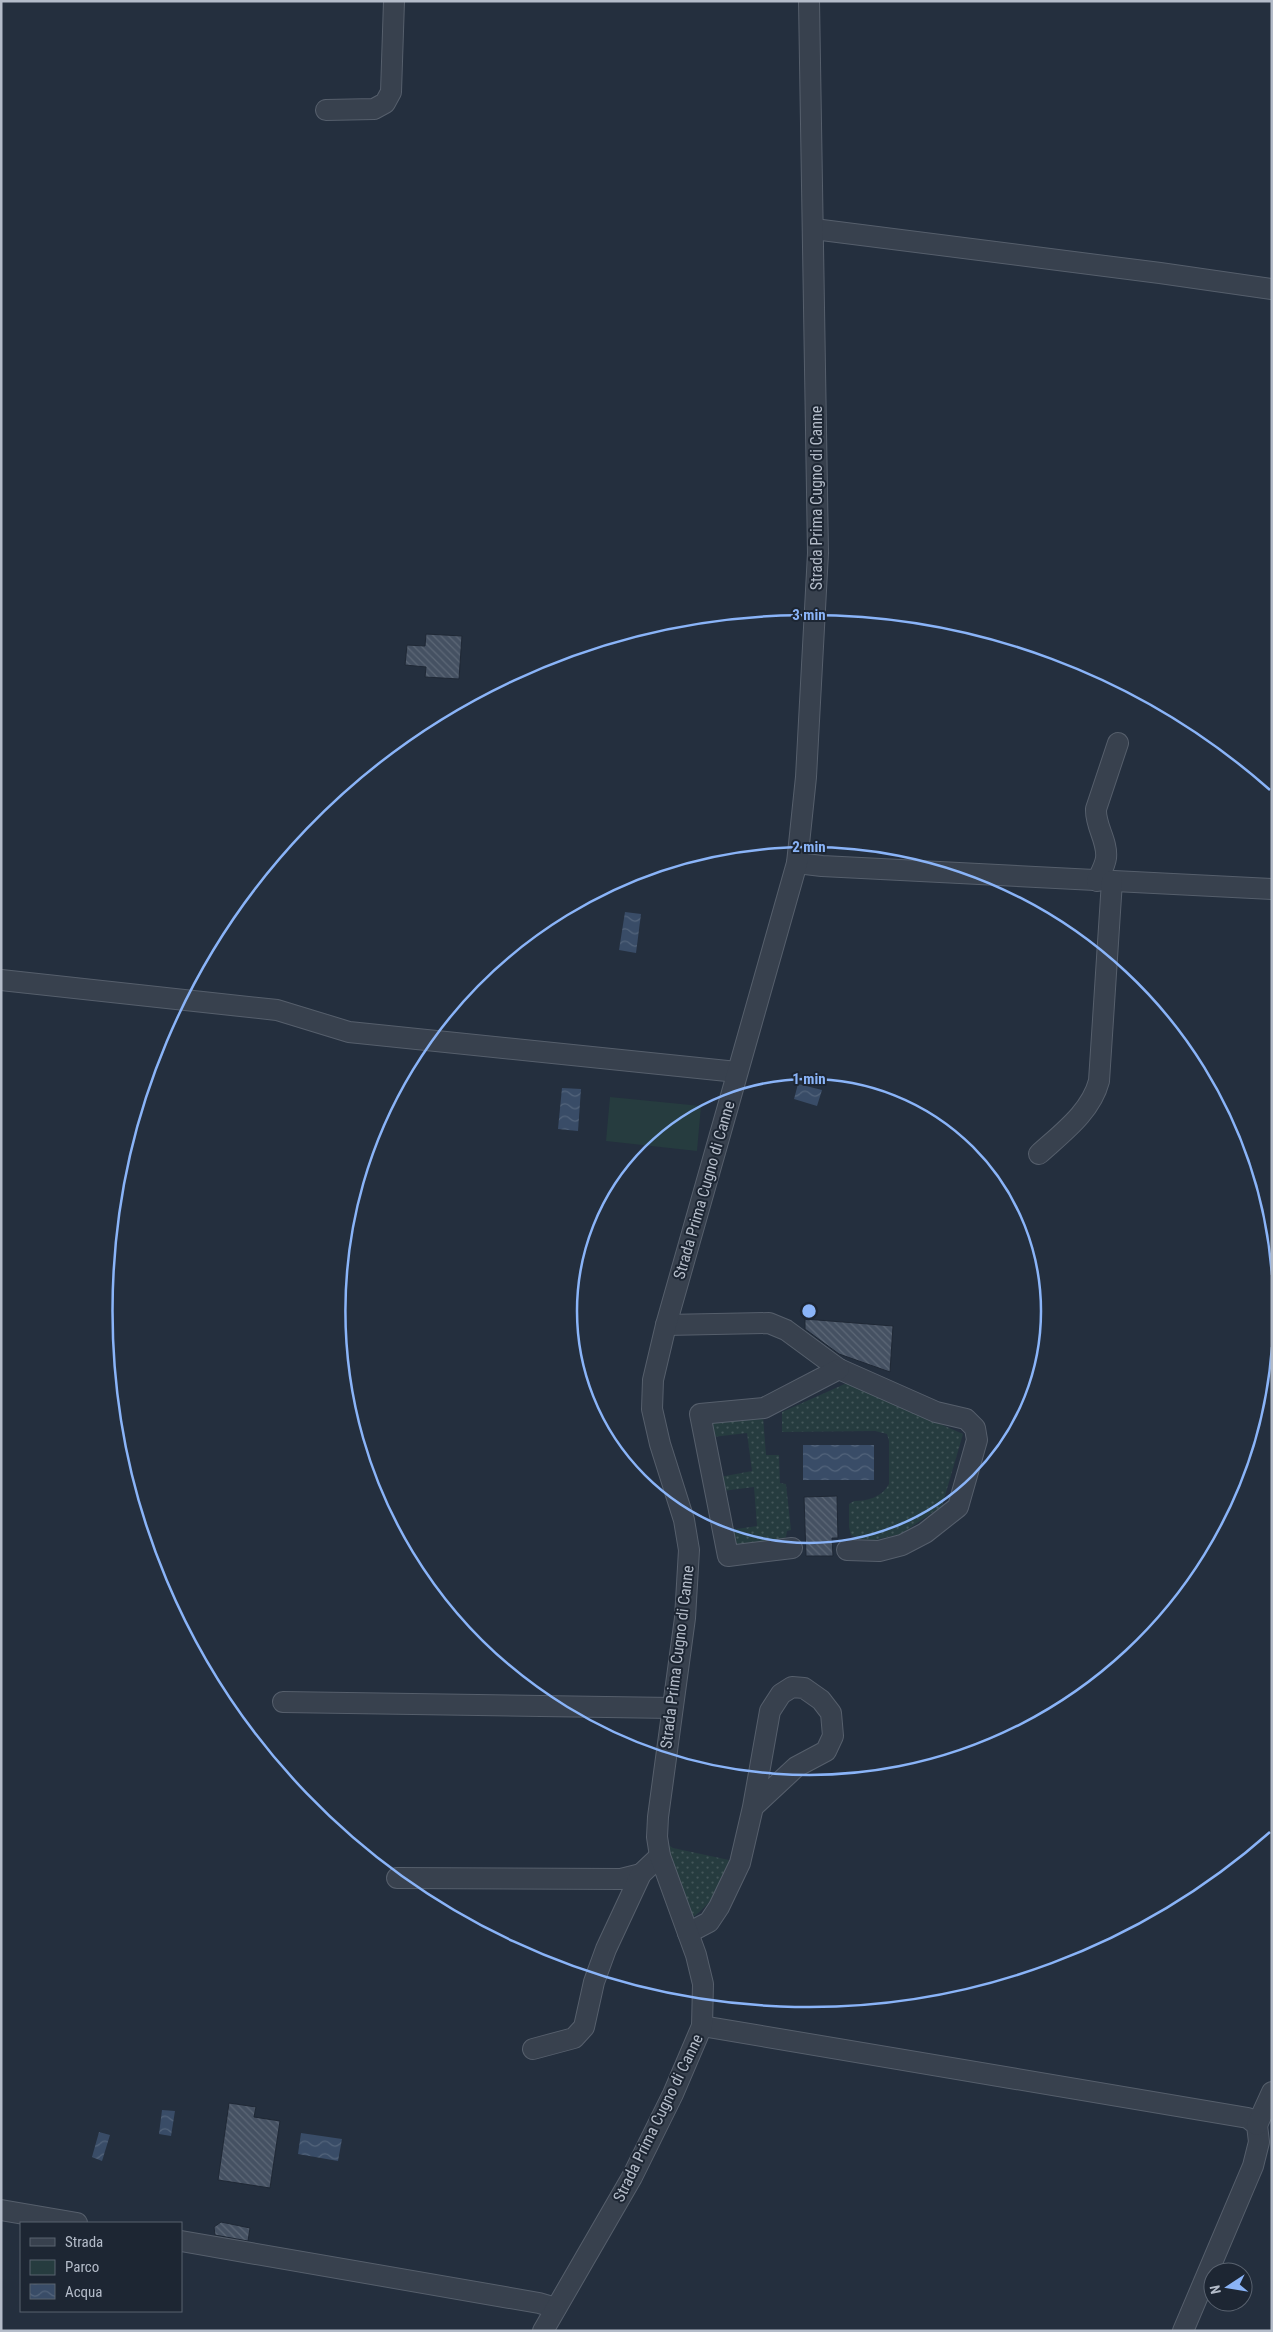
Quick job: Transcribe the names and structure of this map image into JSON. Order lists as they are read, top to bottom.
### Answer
{
  "streets": {
    "street": ["Strada Prima Cugno di Canne"]
  },
  "legend": ["Strada", "Parco", "Acqua"],
  "north": "left",
  "rings": ["3 min", "2 min", "1 min"]
}
